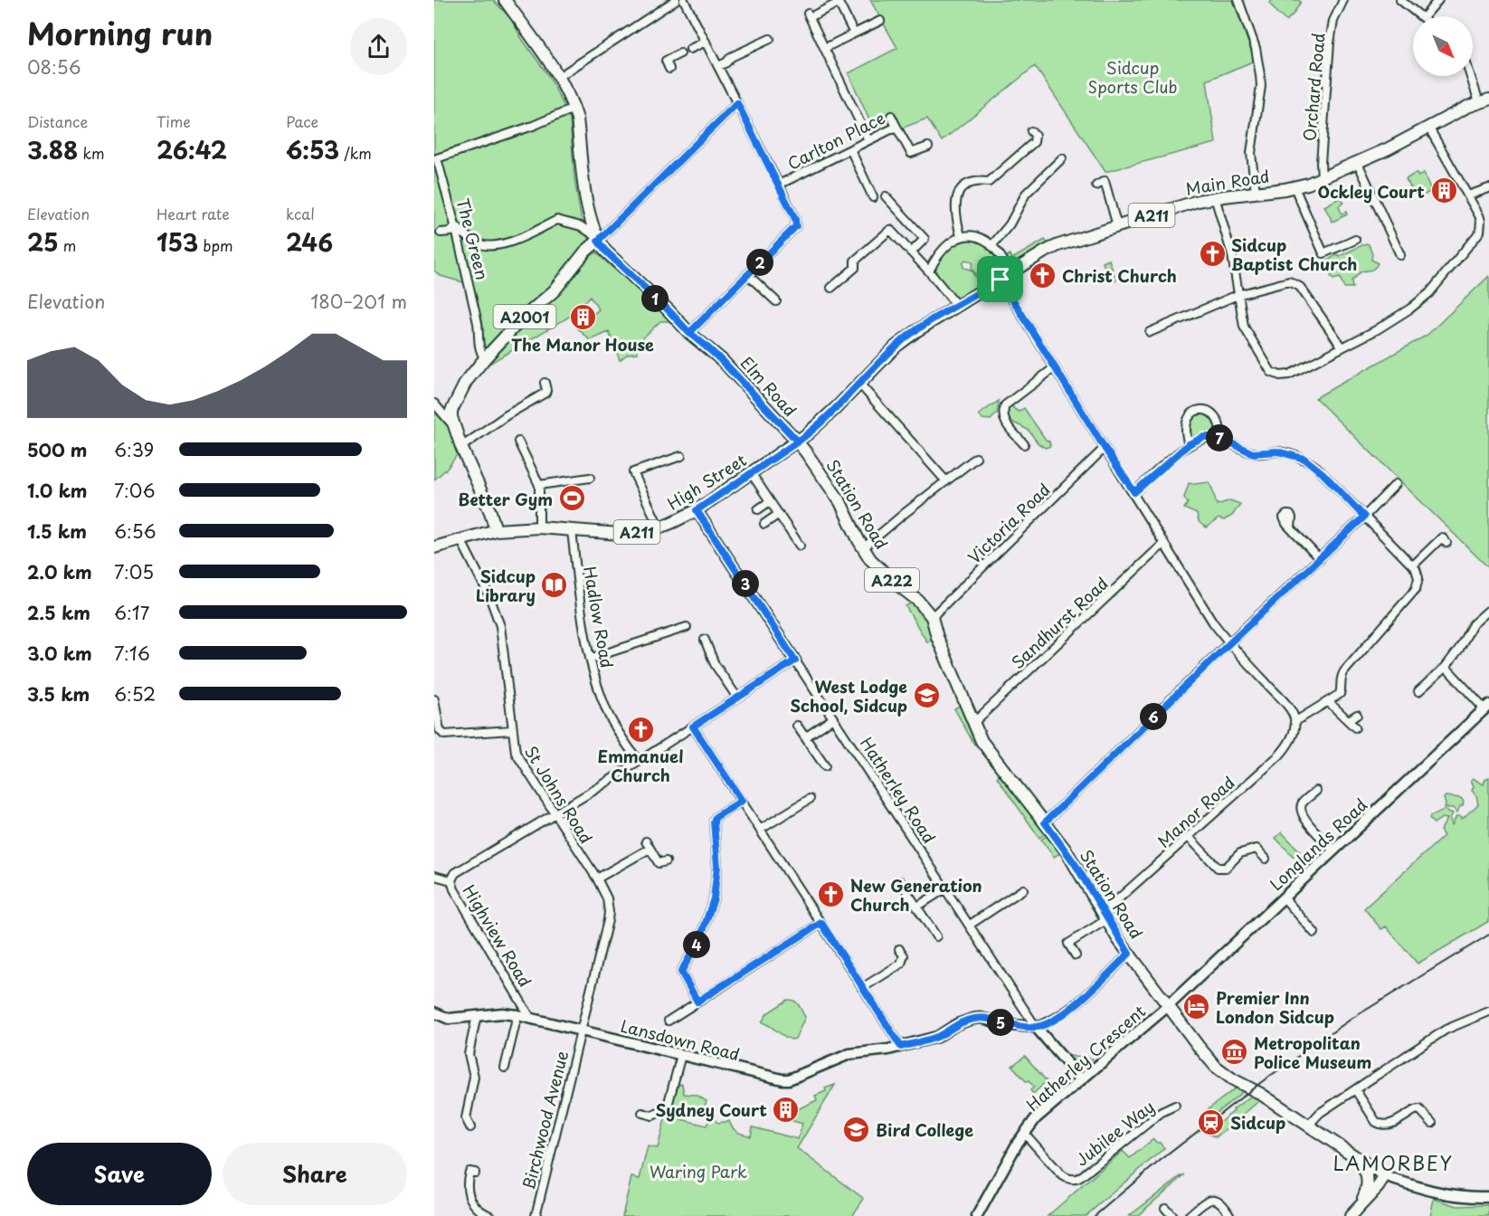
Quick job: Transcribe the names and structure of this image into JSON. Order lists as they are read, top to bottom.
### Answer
{
  "streets": {
    "main road": [
      "Main Road",
      "A211",
      "A2001",
      "Elm Road",
      "High Street",
      "Station Road",
      "A222"
    ],
    "street": [
      "Orchard Road",
      "Carlton Place",
      "The Green",
      "Victoria Road",
      "Hadlow Road",
      "Sandhurst Road",
      "Hatherley Road",
      "St Johns Road",
      "Manor Road",
      "Longlands Road",
      "Highview Road",
      "Lansdown Road",
      "Hatherley Crescent",
      "Birchwood Avenue",
      "Jubilee Way"
    ]
  },
  "crossings": [
    ["Orchard Road", "Main Road"],
    ["Main Road", "Elm Road"],
    ["Main Road", "High Street"],
    ["Main Road", "Station Road"],
    ["The Green", "A2001"],
    ["A2001", "Elm Road"],
    ["A2001", "High Street"],
    ["Elm Road", "High Street"],
    ["Elm Road", "Station Road"],
    ["High Street", "Station Road"],
    ["High Street", "Hadlow Road"],
    ["High Street", "Hatherley Road"],
    ["High Street", "St Johns Road"],
    ["Station Road", "Victoria Road"],
    ["Station Road", "Sandhurst Road"],
    ["Station Road", "Manor Road"],
    ["Station Road", "Longlands Road"],
    ["Station Road", "Hatherley Crescent"],
    ["Hatherley Road", "Lansdown Road"],
    ["Hatherley Road", "Hatherley Crescent"],
    ["St Johns Road", "Lansdown Road"],
    ["St Johns Road", "Birchwood Avenue"],
    ["Longlands Road", "Hatherley Crescent"],
    ["Highview Road", "Lansdown Road"],
    ["Lansdown Road", "Birchwood Avenue"],
    ["Hatherley Crescent", "Jubilee Way"]
  ],
  "districts": ["LAMORBEY"],
  "parks": ["Sidcup Sports Club", "Waring Park"],
  "places": {
    "building": ["Ockley Court", "The Manor House", "Sydney Court"],
    "church": [
      "Sidcup Baptist Church",
      "Christ Church",
      "Emmanuel Church",
      "New Generation Church"
    ],
    "sports": ["Better Gym"],
    "library": ["Sidcup Library"],
    "school or university": ["West Lodge School, Sidcup", "Bird College"],
    "hotel": ["Premier Inn London Sidcup"],
    "museum": ["Metropolitan Police Museum"],
    "station": ["Sidcup"]
  },
  "north": "bottom right",
  "page": {
    "heading": ["Morning run", "08:56"],
    "stats": [
      ["Distance", "3.88 km"],
      ["Time", "26:42"],
      ["Pace", "6:53 /km"],
      ["Elevation", "25 m"],
      ["Heart rate", "153 bpm"],
      ["kcal", "246"]
    ],
    "pins": [
      "2",
      "1",
      "7",
      "3",
      "6",
      "4",
      "5"
    ],
    "chart": ["Elevation", "180–201 m"],
    "list": [
      {
        "name": "500 m",
        "note": "6:39"
      },
      {
        "name": "1.0 km",
        "note": "7:06"
      },
      {
        "name": "1.5 km",
        "note": "6:56"
      },
      {
        "name": "2.0 km",
        "note": "7:05"
      },
      {
        "name": "2.5 km",
        "note": "6:17"
      },
      {
        "name": "3.0 km",
        "note": "7:16"
      },
      {
        "name": "3.5 km",
        "note": "6:52"
      }
    ],
    "buttons": ["Save", "Share"]
  }
}
